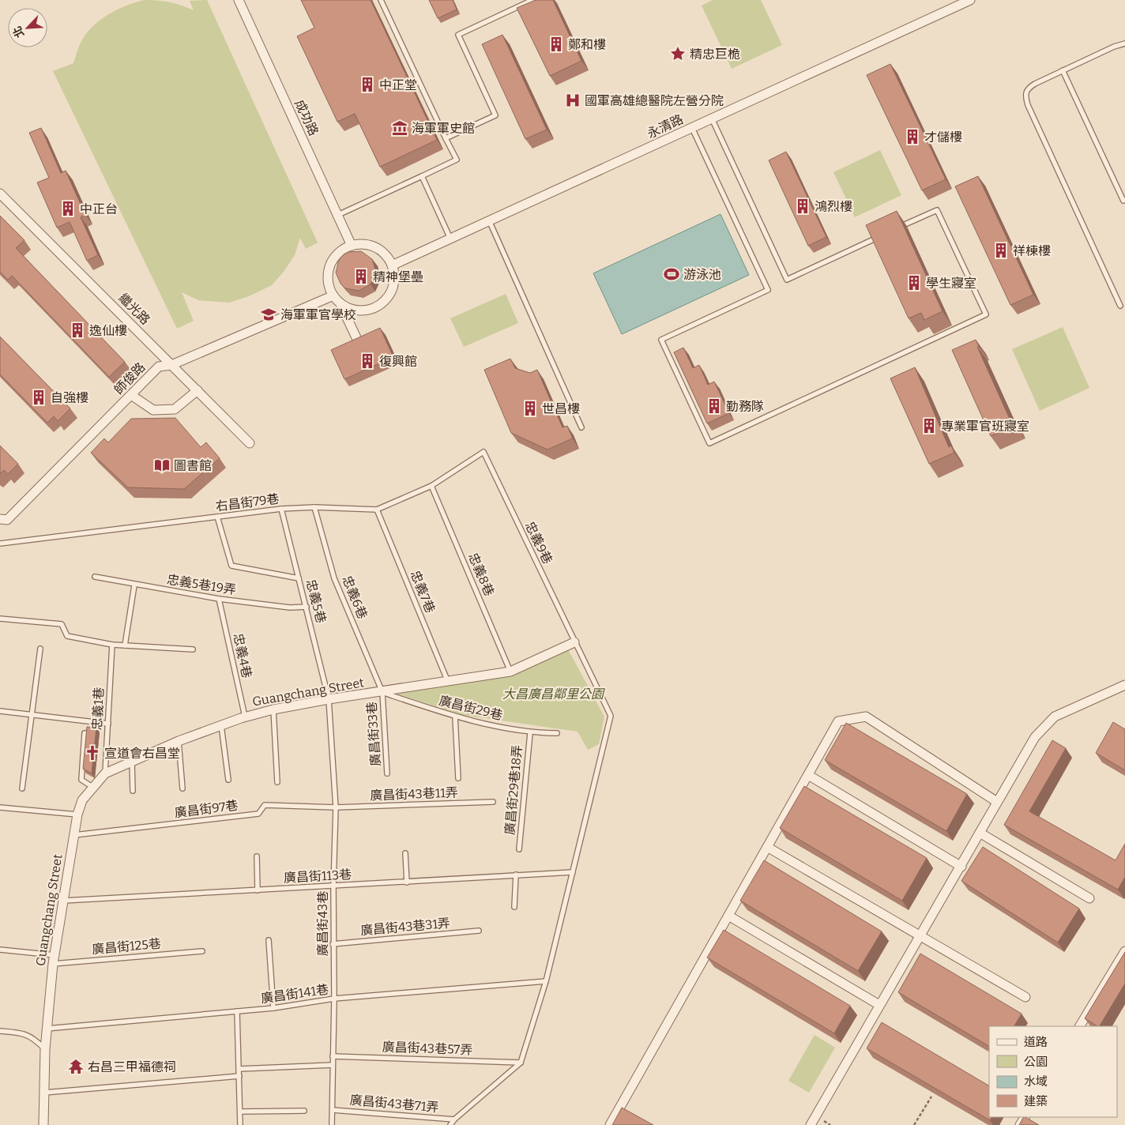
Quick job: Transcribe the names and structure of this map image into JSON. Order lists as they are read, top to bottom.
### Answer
{
  "streets": {
    "street": [
      "成功路",
      "永清路",
      "繼光路",
      "師俊路",
      "Guangchang Street"
    ],
    "lane": [
      "右昌街79巷",
      "忠義9巷",
      "忠義8巷",
      "忠義5巷19弄",
      "忠義7巷",
      "忠義6巷",
      "忠義5巷",
      "忠義4巷",
      "廣昌街29巷",
      "忠義1巷",
      "廣昌街33巷",
      "廣昌街29巷18弄",
      "廣昌街43巷11弄",
      "廣昌街97巷",
      "廣昌街113巷",
      "廣昌街43巷",
      "廣昌街43巷31弄",
      "廣昌街125巷",
      "廣昌街141巷",
      "廣昌街43巷57弄",
      "廣昌街43巷71弄"
    ]
  },
  "crossings": [
    ["成功路", "永清路"],
    ["成功路", "師俊路"],
    ["永清路", "師俊路"],
    ["繼光路", "師俊路"],
    ["右昌街79巷", "忠義9巷"],
    ["右昌街79巷", "忠義8巷"],
    ["右昌街79巷", "忠義7巷"],
    ["右昌街79巷", "忠義6巷"],
    ["右昌街79巷", "忠義5巷"],
    ["忠義9巷", "Guangchang Street"],
    ["忠義9巷", "廣昌街113巷"],
    ["忠義9巷", "廣昌街141巷"],
    ["忠義9巷", "廣昌街43巷57弄"],
    ["忠義8巷", "Guangchang Street"],
    ["忠義5巷19弄", "忠義5巷"],
    ["忠義5巷19弄", "忠義4巷"],
    ["忠義7巷", "Guangchang Street"],
    ["忠義6巷", "Guangchang Street"],
    ["忠義6巷", "廣昌街29巷"],
    ["忠義6巷", "廣昌街33巷"],
    ["忠義5巷", "Guangchang Street"],
    ["忠義5巷", "廣昌街43巷"],
    ["忠義4巷", "Guangchang Street"],
    ["Guangchang Street", "廣昌街29巷"],
    ["Guangchang Street", "忠義1巷"],
    ["Guangchang Street", "廣昌街33巷"],
    ["Guangchang Street", "廣昌街97巷"],
    ["Guangchang Street", "廣昌街113巷"],
    ["Guangchang Street", "廣昌街43巷"],
    ["Guangchang Street", "廣昌街125巷"],
    ["Guangchang Street", "廣昌街141巷"],
    ["廣昌街29巷", "廣昌街33巷"],
    ["廣昌街29巷", "廣昌街29巷18弄"],
    ["廣昌街43巷11弄", "廣昌街97巷"],
    ["廣昌街43巷11弄", "廣昌街43巷"],
    ["廣昌街97巷", "廣昌街43巷"],
    ["廣昌街113巷", "廣昌街43巷"],
    ["廣昌街43巷", "廣昌街43巷31弄"],
    ["廣昌街43巷", "廣昌街141巷"],
    ["廣昌街43巷", "廣昌街43巷57弄"],
    ["廣昌街43巷", "廣昌街43巷71弄"]
  ],
  "parks": ["大昌廣昌鄰里公園"],
  "places": {
    "building": [
      "鄭和樓",
      "中正堂",
      "才儲樓",
      "鴻烈樓",
      "中正台",
      "祥棟樓",
      "精神堡壘",
      "學生寢室",
      "逸仙樓",
      "復興館",
      "自強樓",
      "勤務隊",
      "世昌樓",
      "專業軍官班寢室"
    ],
    "place": ["精忠巨桅"],
    "hospital": ["國軍高雄總醫院左營分院"],
    "museum": ["海軍軍史館"],
    "sports": ["游泳池"],
    "school or university": ["海軍軍官學校"],
    "library": ["圖書館"],
    "church": ["宣道會右昌堂"],
    "temple": ["右昌三甲福德祠"]
  },
  "legend": [
    "道路",
    "公園",
    "水域",
    "建築"
  ],
  "north": "bottom left"
}
